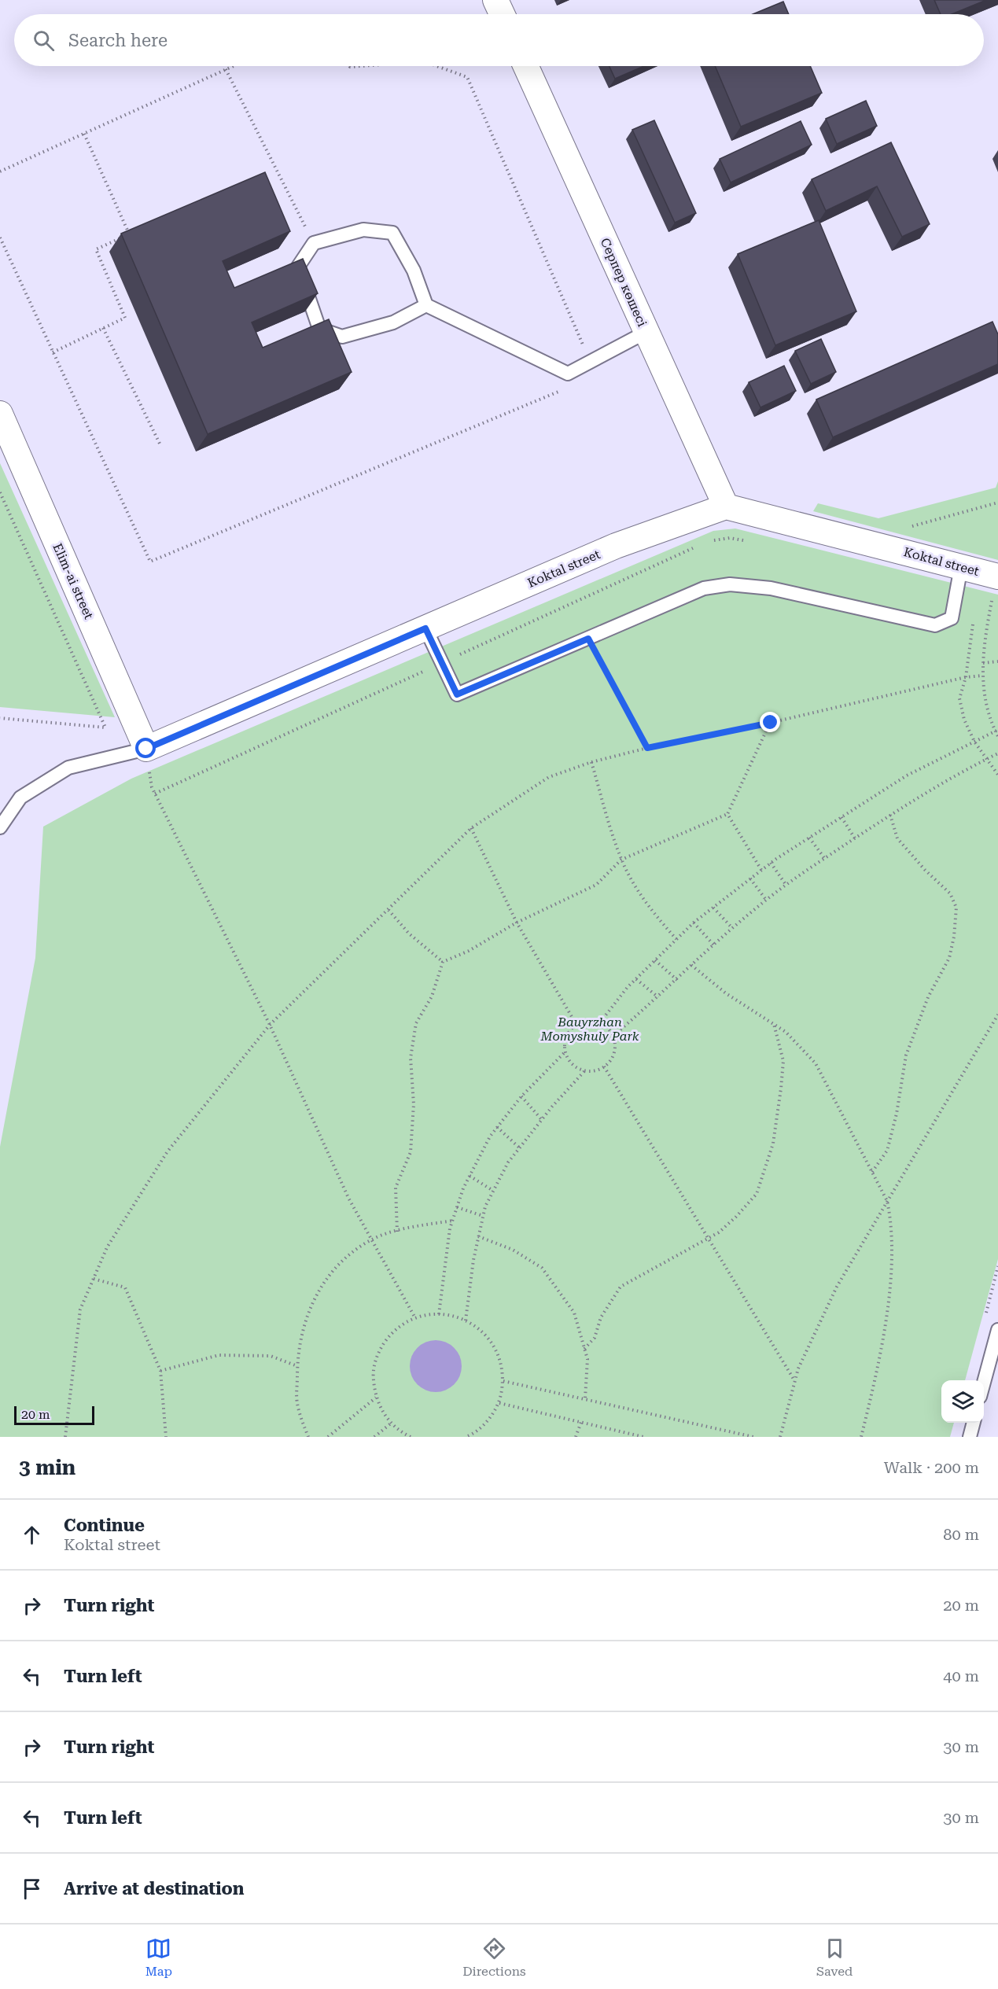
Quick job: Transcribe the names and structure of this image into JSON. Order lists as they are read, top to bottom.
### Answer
{
  "streets": {
    "street": ["Серпер көшесі", "Koktal street", "Elim-ai street"]
  },
  "crossings": [
    ["Серпер көшесі", "Koktal street"],
    ["Koktal street", "Elim-ai street"]
  ],
  "parks": ["Bauyrzhan Momyshuly Park"],
  "scale_bar": "20 m",
  "page": {
    "search": "Search here",
    "scale": "20 m",
    "heading": ["3 min", "Walk · 200 m"],
    "list": [
      ["Continue", "Koktal street", "80 m"],
      ["Turn right", "20 m"],
      ["Turn left", "40 m"],
      ["Turn right", "30 m"],
      ["Turn left", "30 m"],
      "Arrive at destination"
    ],
    "nav": ["Map", "Directions", "Saved"]
  }
}
